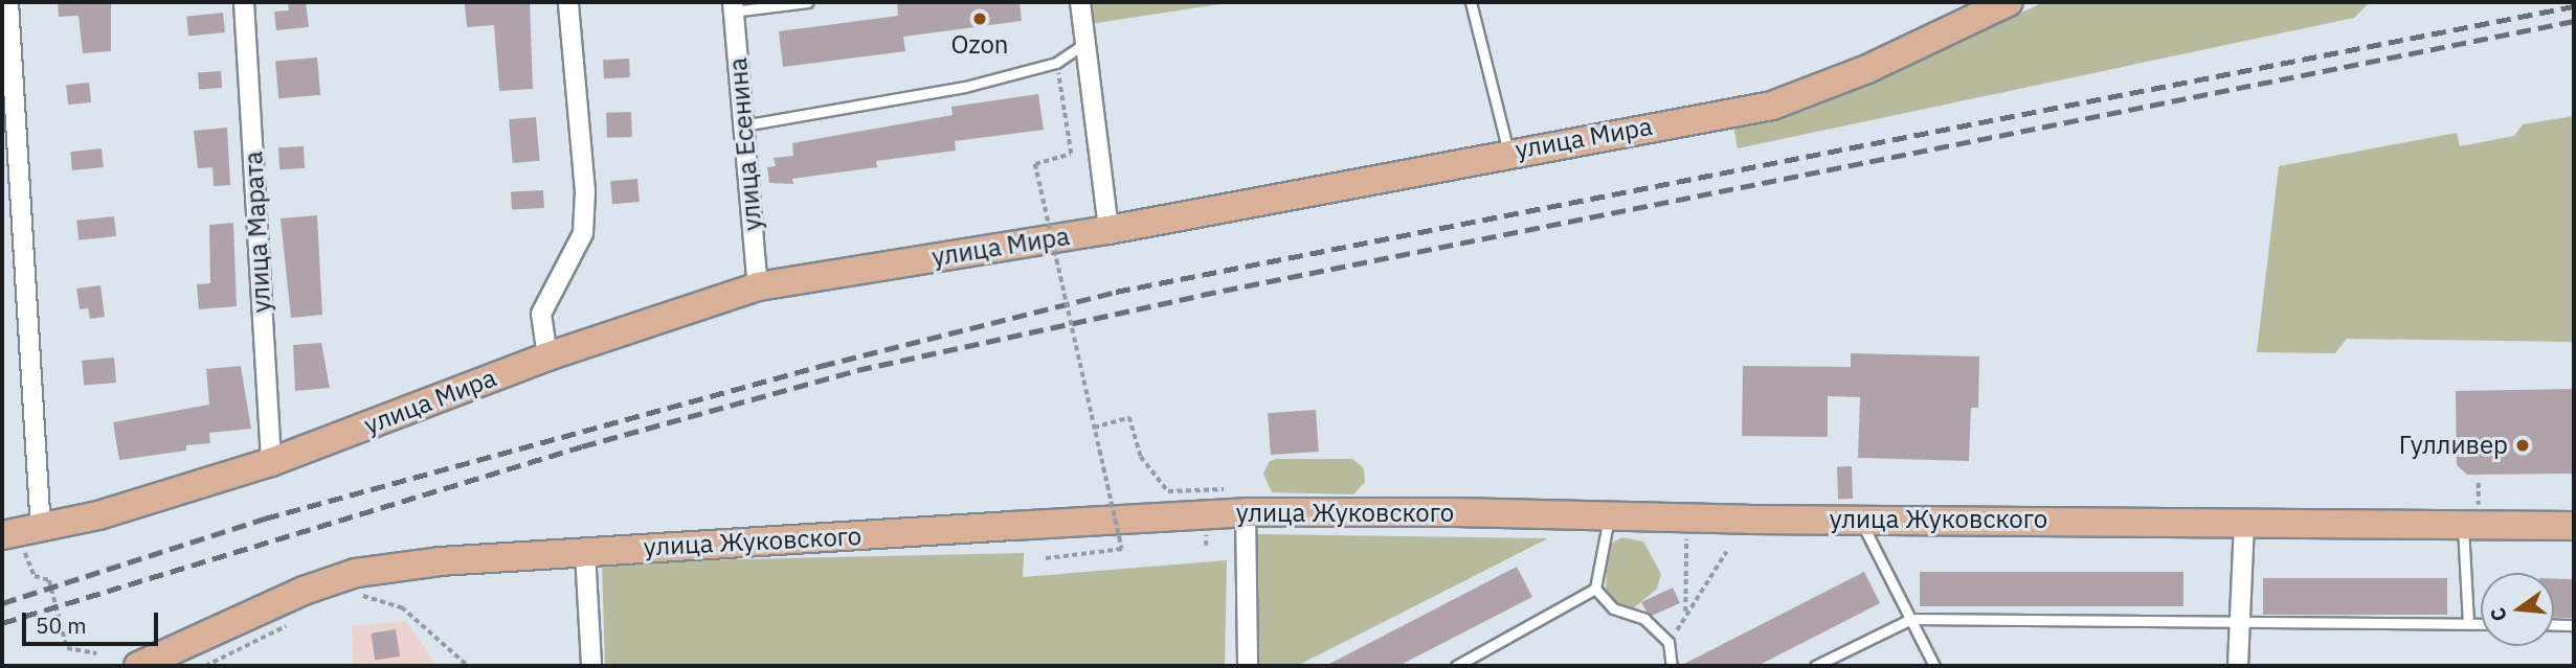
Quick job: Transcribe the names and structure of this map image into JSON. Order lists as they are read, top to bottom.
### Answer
{
  "streets": {
    "main road": ["улица Мира", "улица Жуковского"],
    "street": ["улица Есенина", "улица Марата"]
  },
  "crossings": [
    ["улица Мира", "улица Есенина"],
    ["улица Мира", "улица Марата"]
  ],
  "places": ["Ozon", "Гулливер"],
  "scale_bar": "50 m",
  "north": "left"
}
